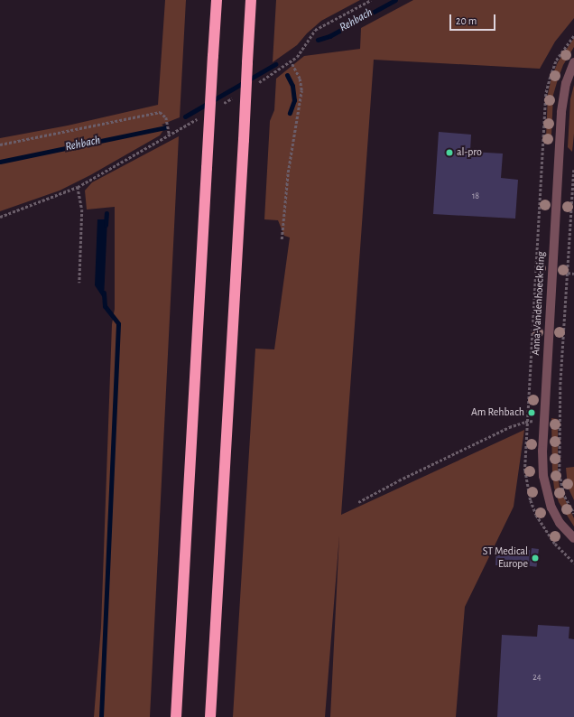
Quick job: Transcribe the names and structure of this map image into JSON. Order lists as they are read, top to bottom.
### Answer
{
  "streets": {
    "street": ["Anna-Vandenhoeck-Ring"]
  },
  "water": ["Rehbach"],
  "places": ["al-pro", "Am Rehbach", "ST Medical Europe"],
  "house_numbers": ["18", "24"],
  "scale_bar": "20 m"
}
